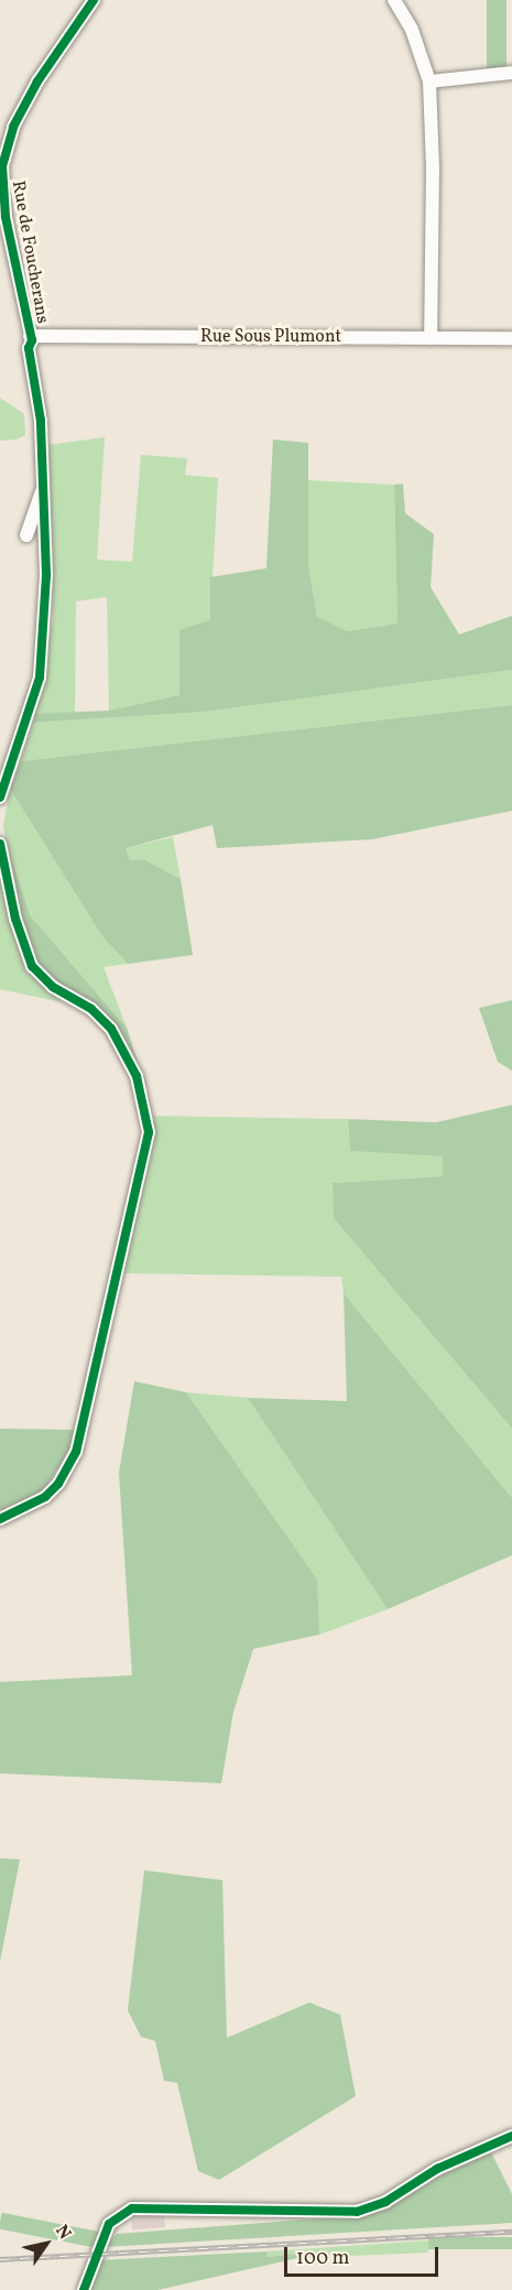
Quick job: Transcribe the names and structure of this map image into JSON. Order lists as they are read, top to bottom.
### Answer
{
  "streets": {
    "street": ["Rue de Foucherans", "Rue Sous Plumont"]
  },
  "crossings": [
    ["Rue de Foucherans", "Rue Sous Plumont"]
  ],
  "scale_bar": "100 m",
  "north": "top right"
}
